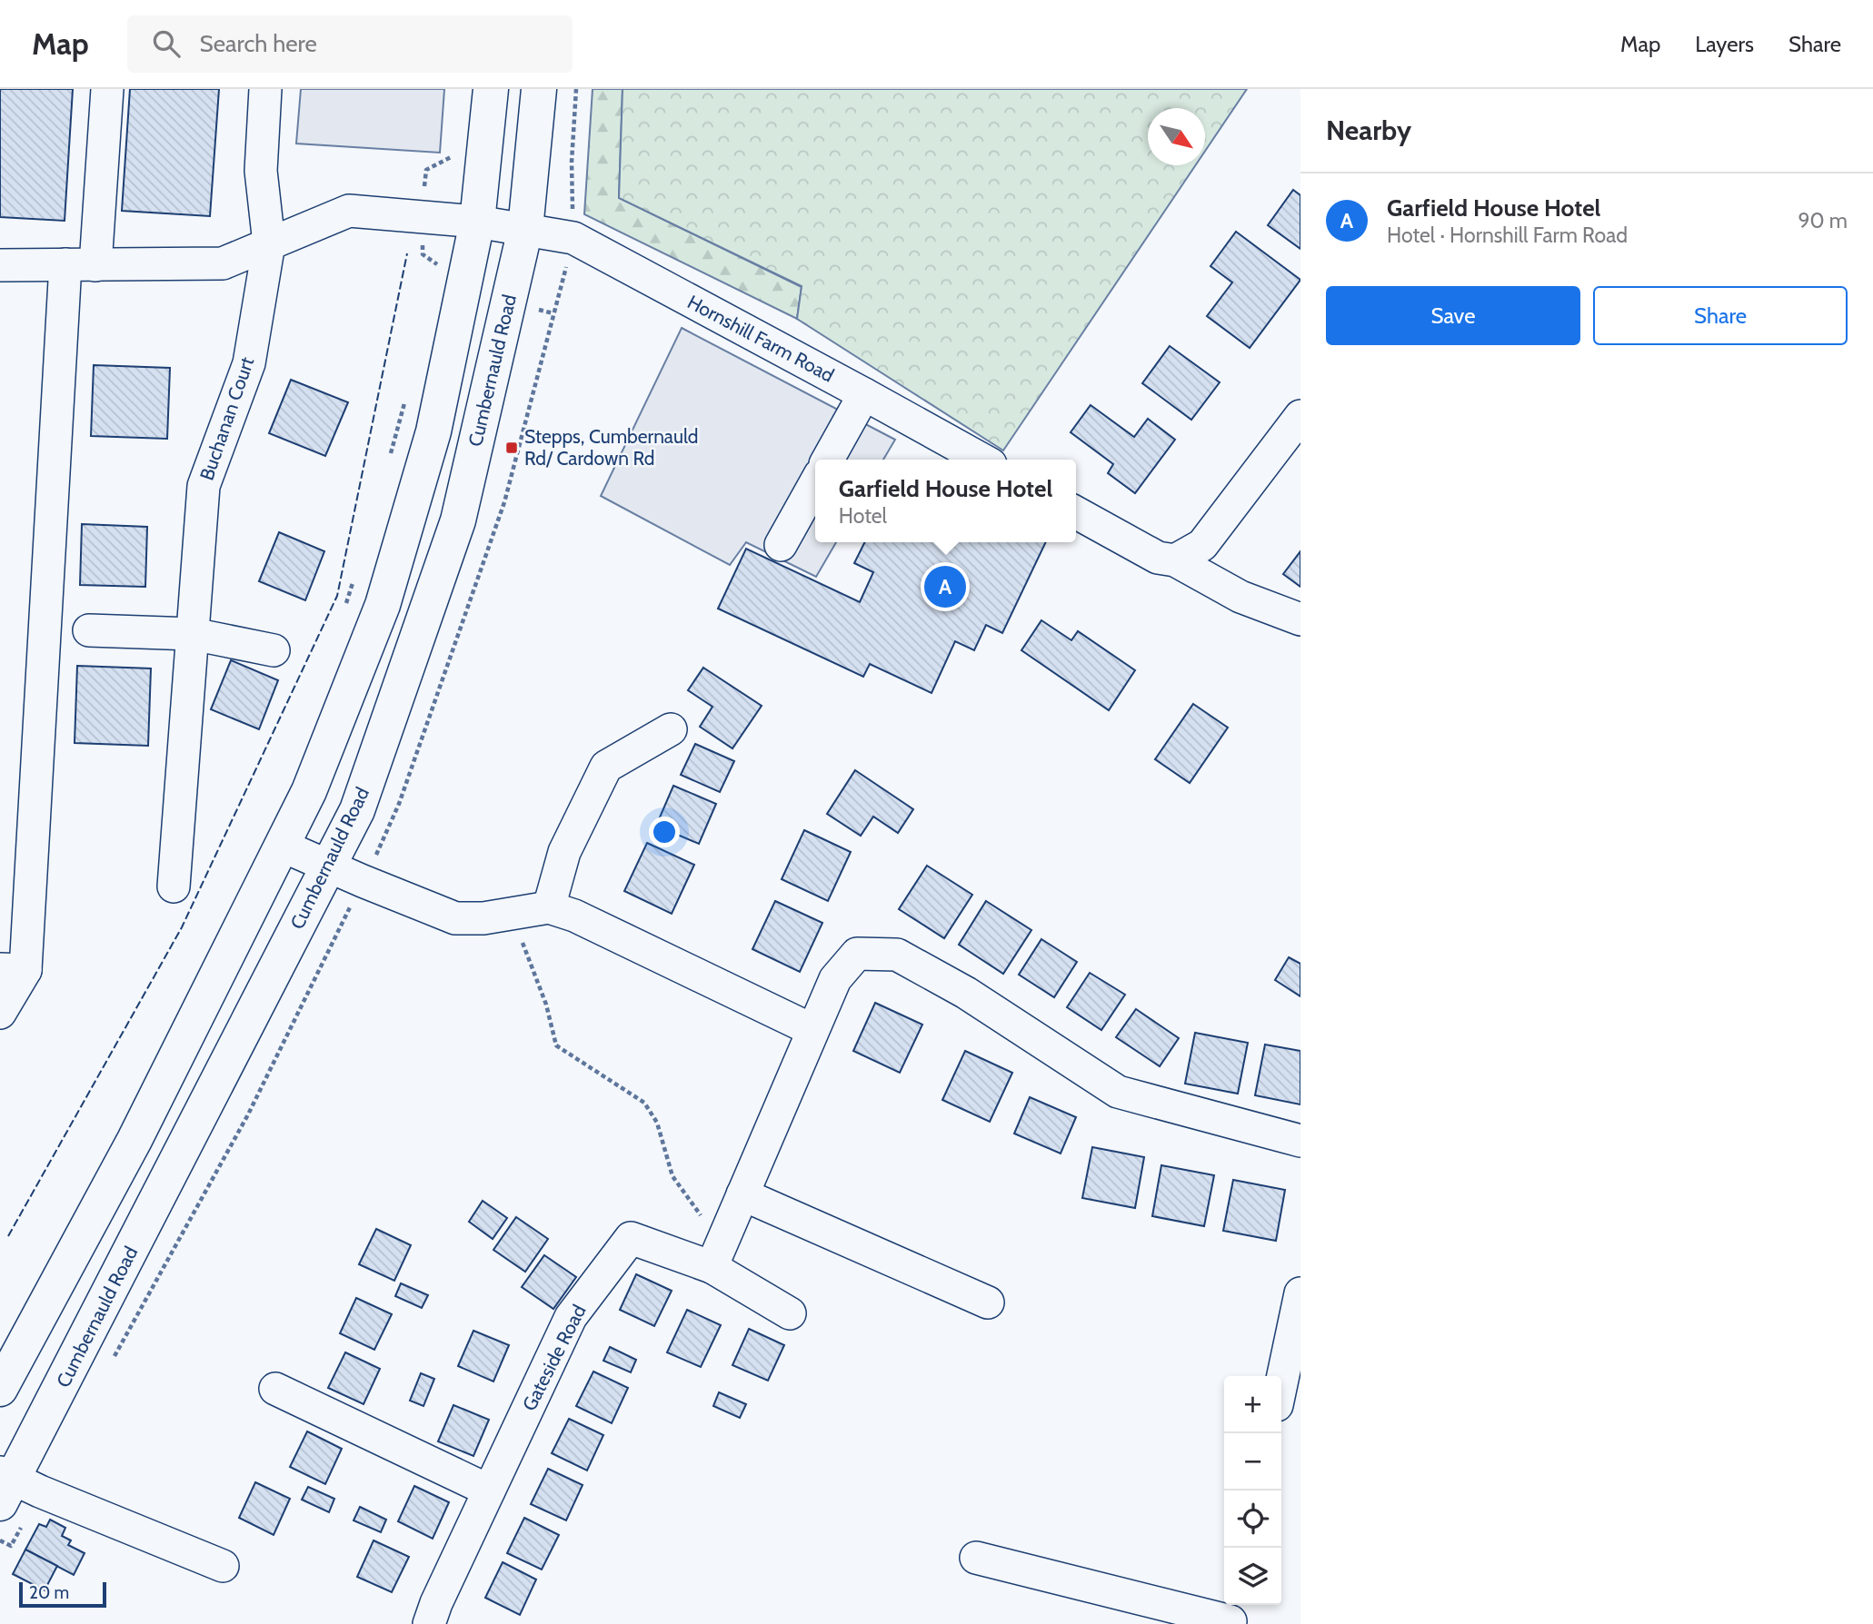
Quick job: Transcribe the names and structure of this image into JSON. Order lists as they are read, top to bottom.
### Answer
{
  "streets": {
    "main road": ["Cumbernauld Road"],
    "street": ["Hornshill Farm Road", "Buchanan Court", "Gateside Road"]
  },
  "crossings": [
    ["Hornshill Farm Road", "Cumbernauld Road"],
    ["Hornshill Farm Road", "Buchanan Court"]
  ],
  "places": {
    "transit": ["Stepps, Cumbernauld Rd/ Cardown Rd"]
  },
  "scale_bar": "20 m",
  "north": "bottom right",
  "page": {
    "header": "Map",
    "search": "Search here",
    "nav": ["Map", "Layers", "Share"],
    "heading": "Nearby",
    "list": [
      {
        "mark": "A",
        "name": "Garfield House Hotel",
        "note": "Hotel · Hornshill Farm Road",
        "value": "90 m"
      }
    ],
    "buttons": ["Save", "Share"],
    "popup": ["Garfield House Hotel", "Hotel"],
    "pins": "A",
    "map_buttons": ["+", "−"],
    "scale": "20 m"
  }
}
